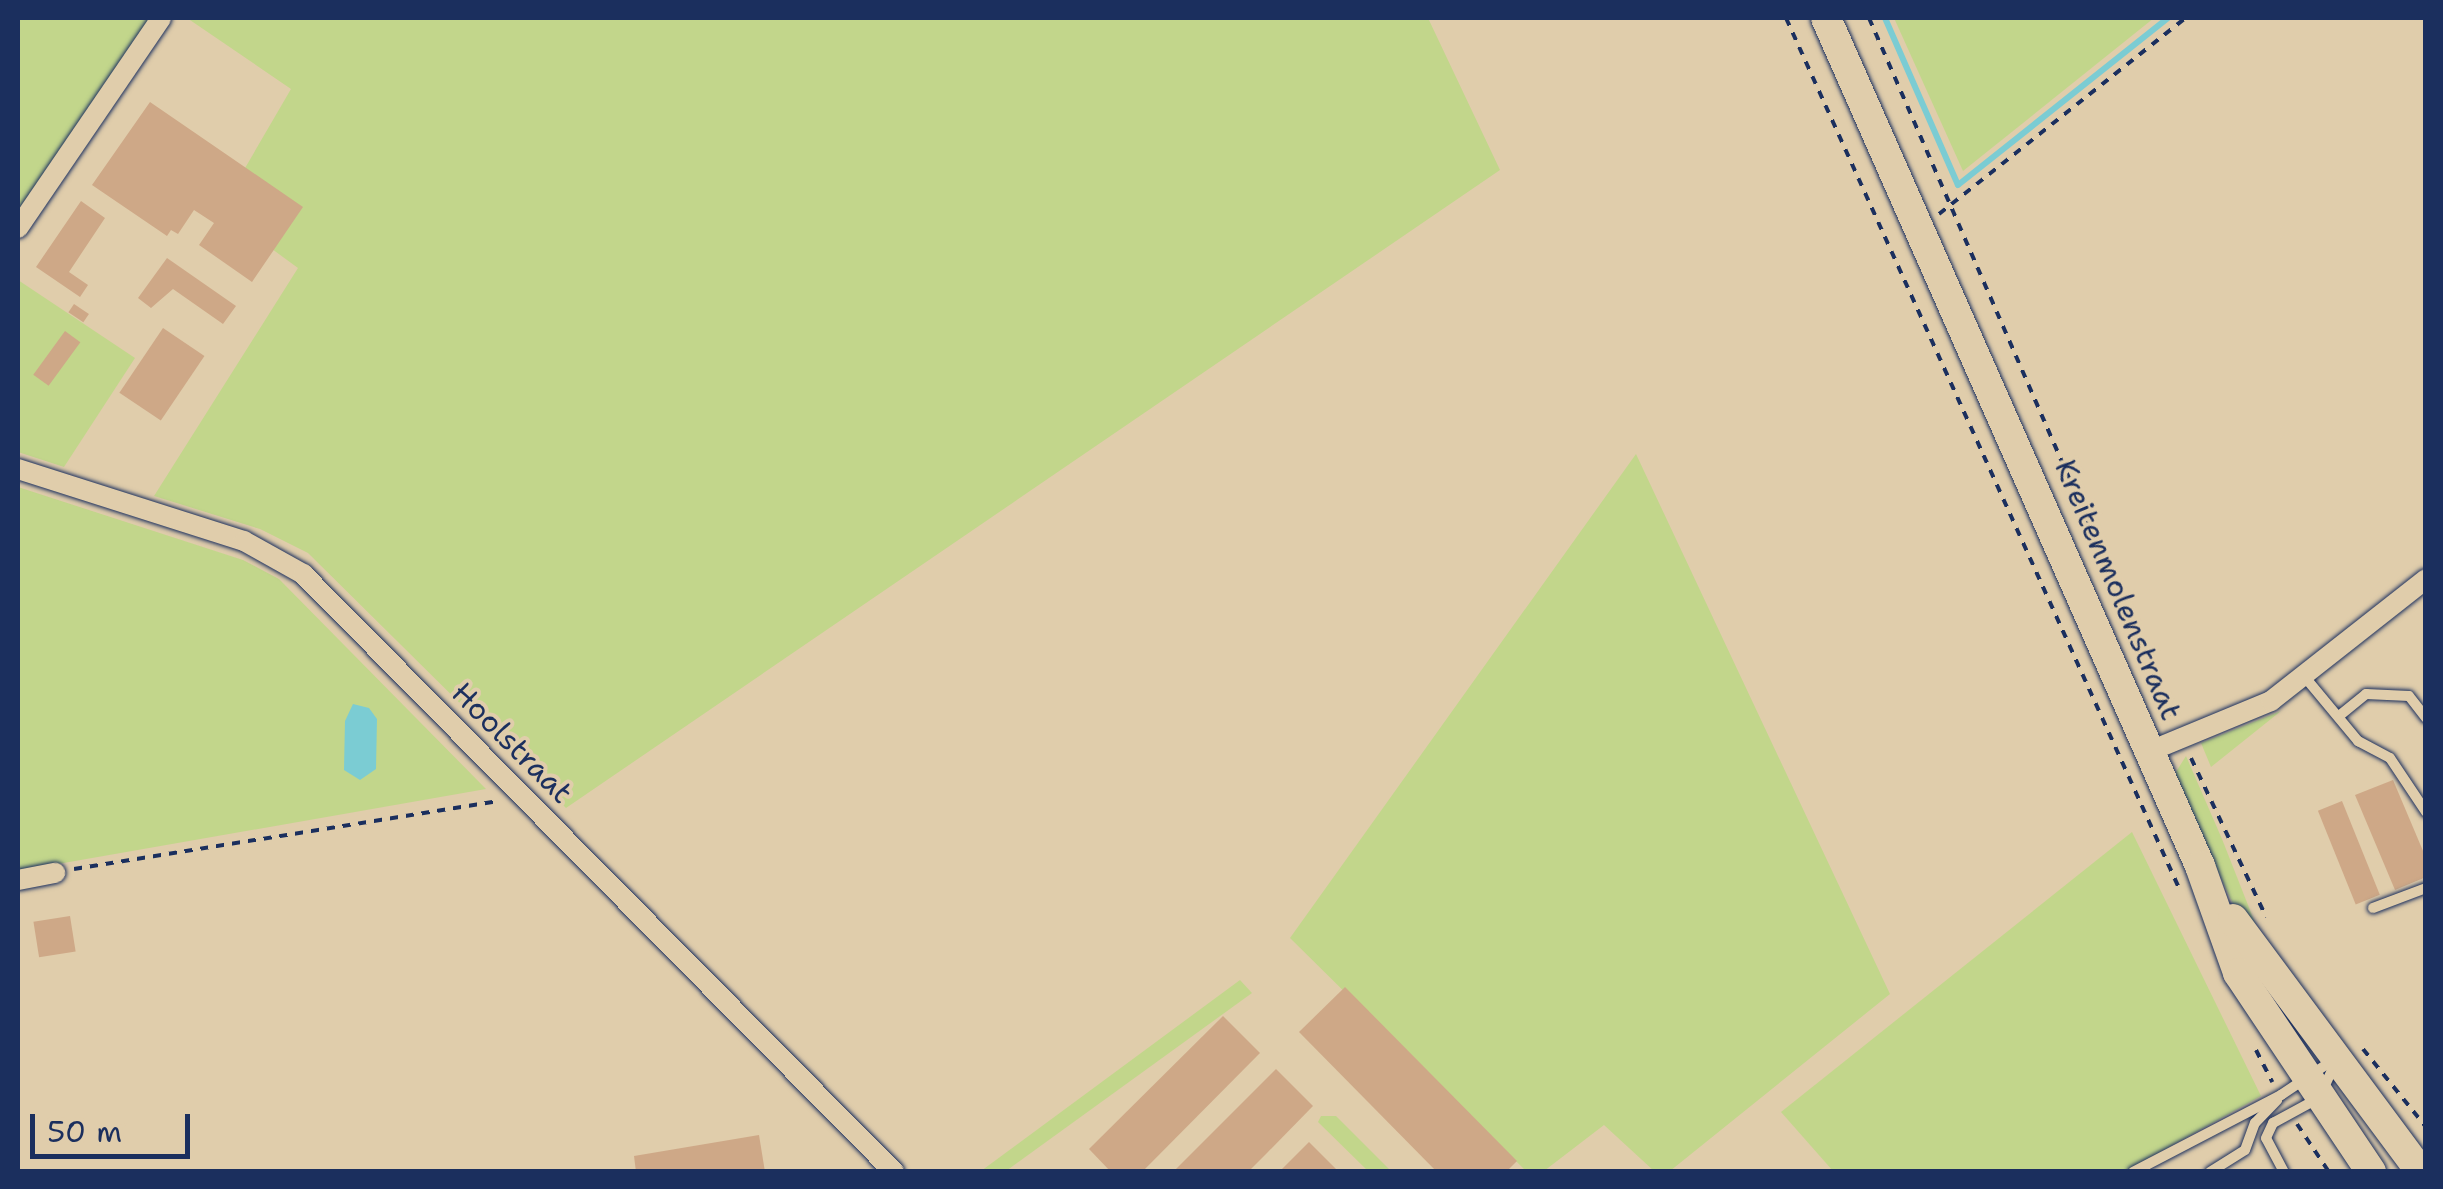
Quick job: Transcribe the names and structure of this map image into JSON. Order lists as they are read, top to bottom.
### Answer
{
  "streets": {
    "street": ["Kreitenmolenstraat", "Hoolstraat"]
  },
  "scale_bar": "50 m"
}
